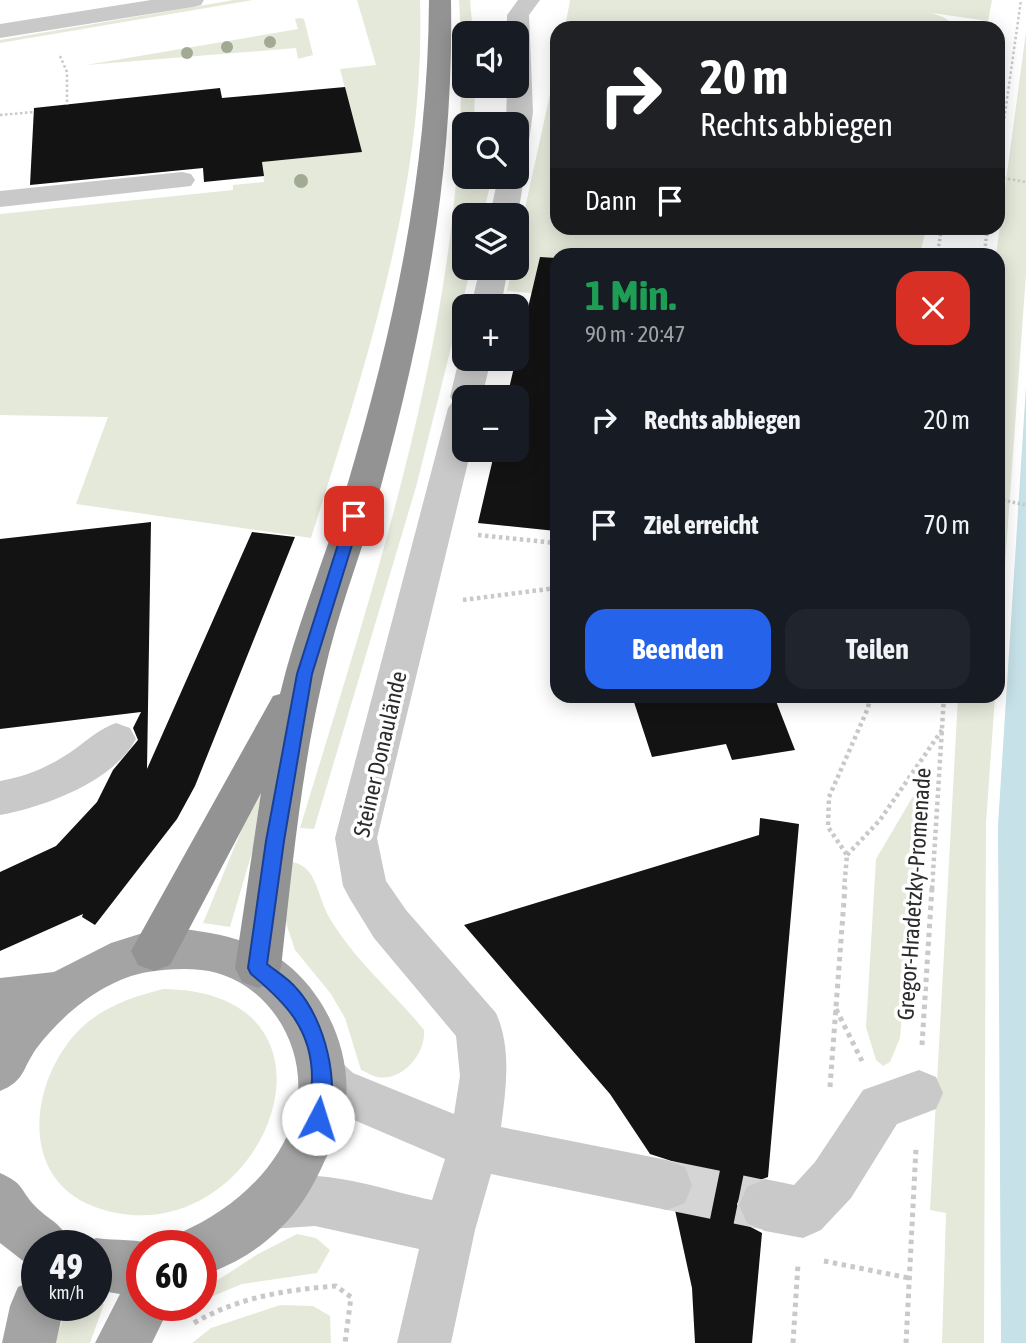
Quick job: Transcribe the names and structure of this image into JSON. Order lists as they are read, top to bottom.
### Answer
{
  "streets": {
    "lane": ["Steiner Donaulände"],
    "path": ["Gregor-Hradetzky-Promenade"]
  },
  "page": {
    "map_buttons": ["+", "−"],
    "turn": ["20 m", "Rechts abbiegen"],
    "then": "Dann",
    "heading": ["1 Min.", "90 m · 20:47"],
    "list": [
      {
        "name": "Rechts abbiegen",
        "value": "20 m"
      },
      {
        "name": "Ziel erreicht",
        "value": "70 m"
      }
    ],
    "buttons": ["Beenden", "Teilen"],
    "speed": "49 km/h",
    "limit": "60"
  }
}
